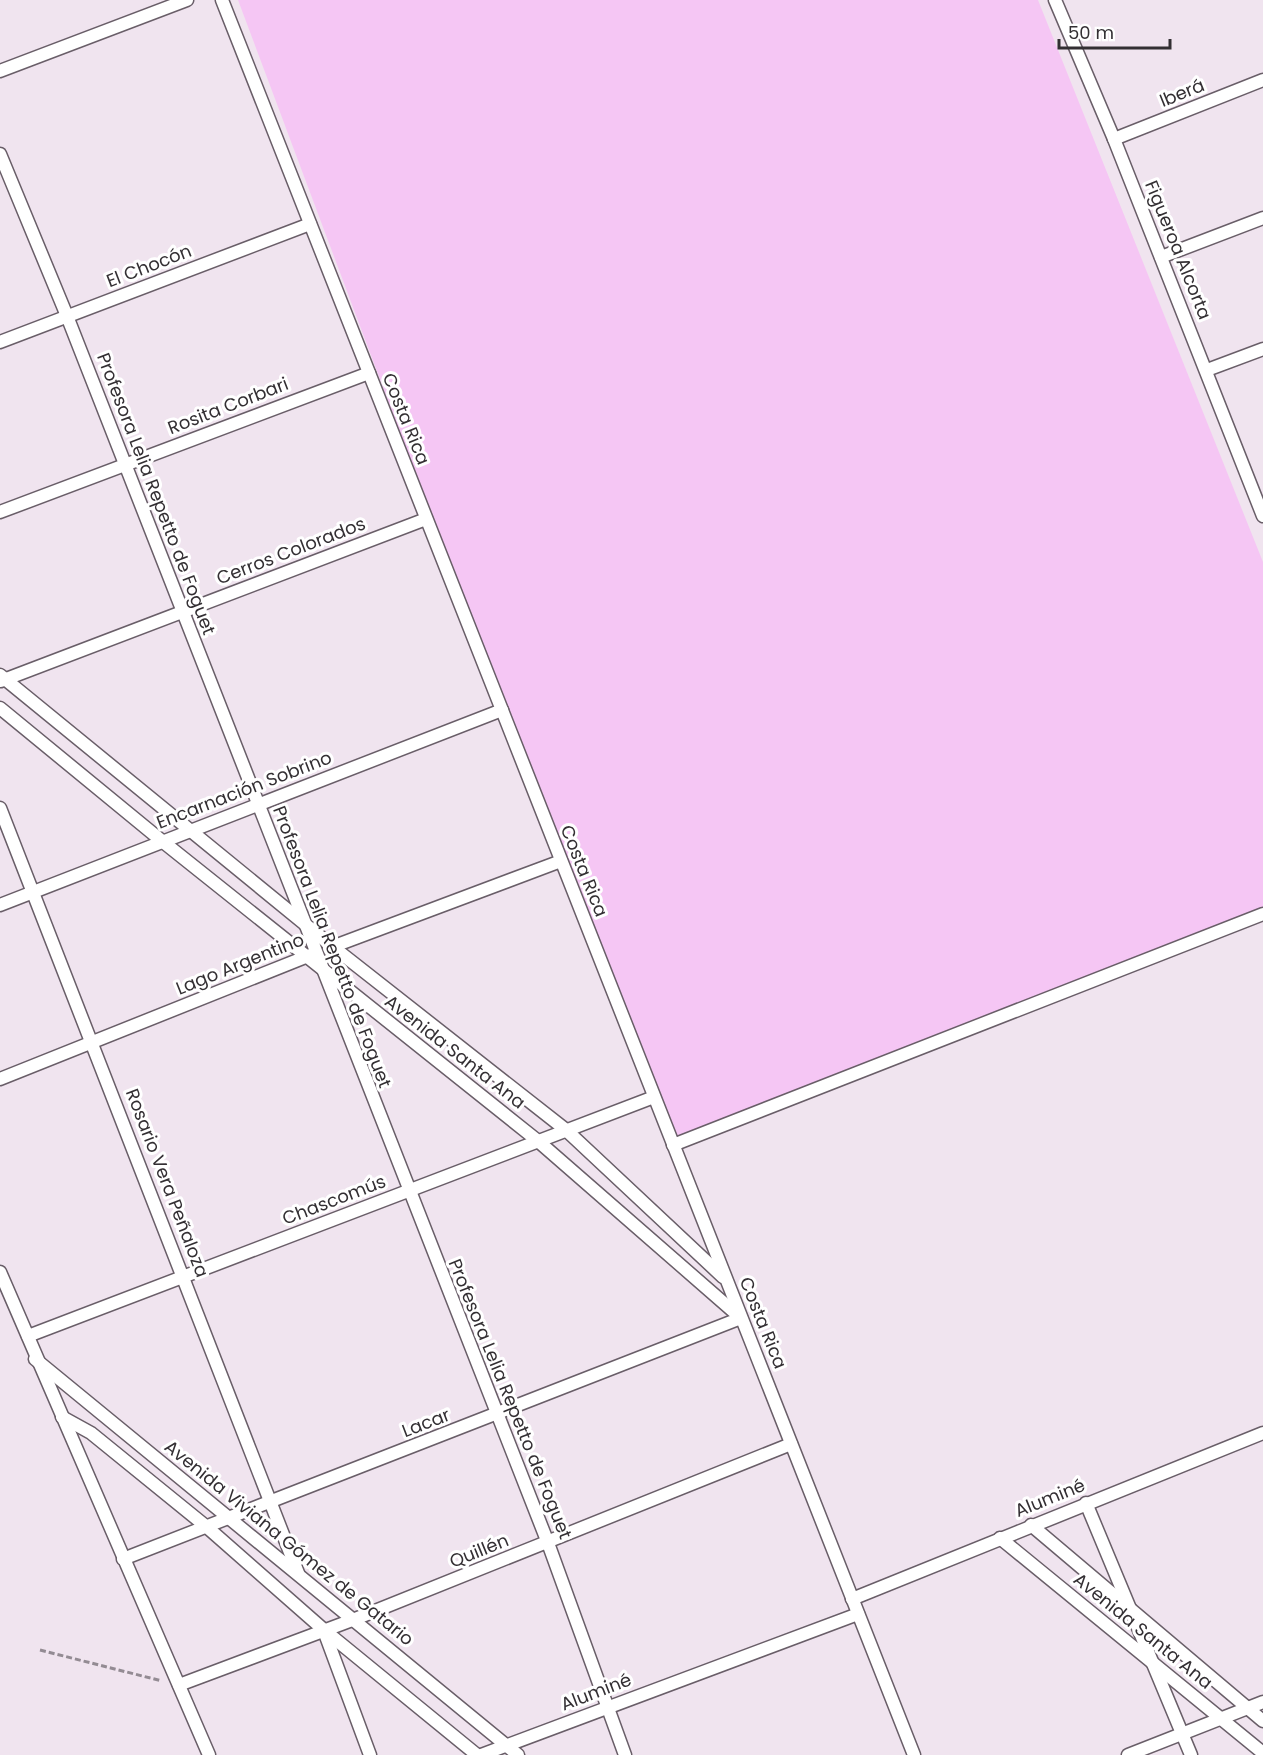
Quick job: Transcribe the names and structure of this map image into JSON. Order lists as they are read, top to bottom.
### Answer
{
  "streets": {
    "street": [
      "Iberá",
      "Figueroa Alcorta",
      "El Chocón",
      "Rosita Corbari",
      "Costa Rica",
      "Profesora Lelia Repetto de Foguet",
      "Cerros Colorados",
      "Encarnación Sobrino",
      "Lago Argentino",
      "Avenida Santa Ana",
      "Rosario Vera Peñaloza",
      "Chascomús",
      "Lacar",
      "Aluminé",
      "Avenida Viviana Gómez de Gatario",
      "Quillén"
    ]
  },
  "crossings": [
    ["Iberá", "Figueroa Alcorta"],
    ["El Chocón", "Costa Rica"],
    ["El Chocón", "Profesora Lelia Repetto de Foguet"],
    ["Rosita Corbari", "Costa Rica"],
    ["Rosita Corbari", "Profesora Lelia Repetto de Foguet"],
    ["Costa Rica", "Cerros Colorados"],
    ["Costa Rica", "Encarnación Sobrino"],
    ["Costa Rica", "Lago Argentino"],
    ["Costa Rica", "Avenida Santa Ana"],
    ["Costa Rica", "Chascomús"],
    ["Costa Rica", "Lacar"],
    ["Costa Rica", "Aluminé"],
    ["Costa Rica", "Quillén"],
    ["Profesora Lelia Repetto de Foguet", "Cerros Colorados"],
    ["Profesora Lelia Repetto de Foguet", "Encarnación Sobrino"],
    ["Profesora Lelia Repetto de Foguet", "Lago Argentino"],
    ["Profesora Lelia Repetto de Foguet", "Avenida Santa Ana"],
    ["Profesora Lelia Repetto de Foguet", "Chascomús"],
    ["Profesora Lelia Repetto de Foguet", "Lacar"],
    ["Profesora Lelia Repetto de Foguet", "Aluminé"],
    ["Profesora Lelia Repetto de Foguet", "Quillén"],
    ["Cerros Colorados", "Avenida Santa Ana"],
    ["Encarnación Sobrino", "Avenida Santa Ana"],
    ["Encarnación Sobrino", "Rosario Vera Peñaloza"],
    ["Lago Argentino", "Avenida Santa Ana"],
    ["Lago Argentino", "Rosario Vera Peñaloza"],
    ["Avenida Santa Ana", "Chascomús"],
    ["Avenida Santa Ana", "Lacar"],
    ["Avenida Santa Ana", "Aluminé"],
    ["Rosario Vera Peñaloza", "Chascomús"],
    ["Rosario Vera Peñaloza", "Lacar"],
    ["Rosario Vera Peñaloza", "Avenida Viviana Gómez de Gatario"],
    ["Lacar", "Avenida Viviana Gómez de Gatario"],
    ["Aluminé", "Avenida Viviana Gómez de Gatario"],
    ["Avenida Viviana Gómez de Gatario", "Quillén"]
  ],
  "scale_bar": "50 m"
}
